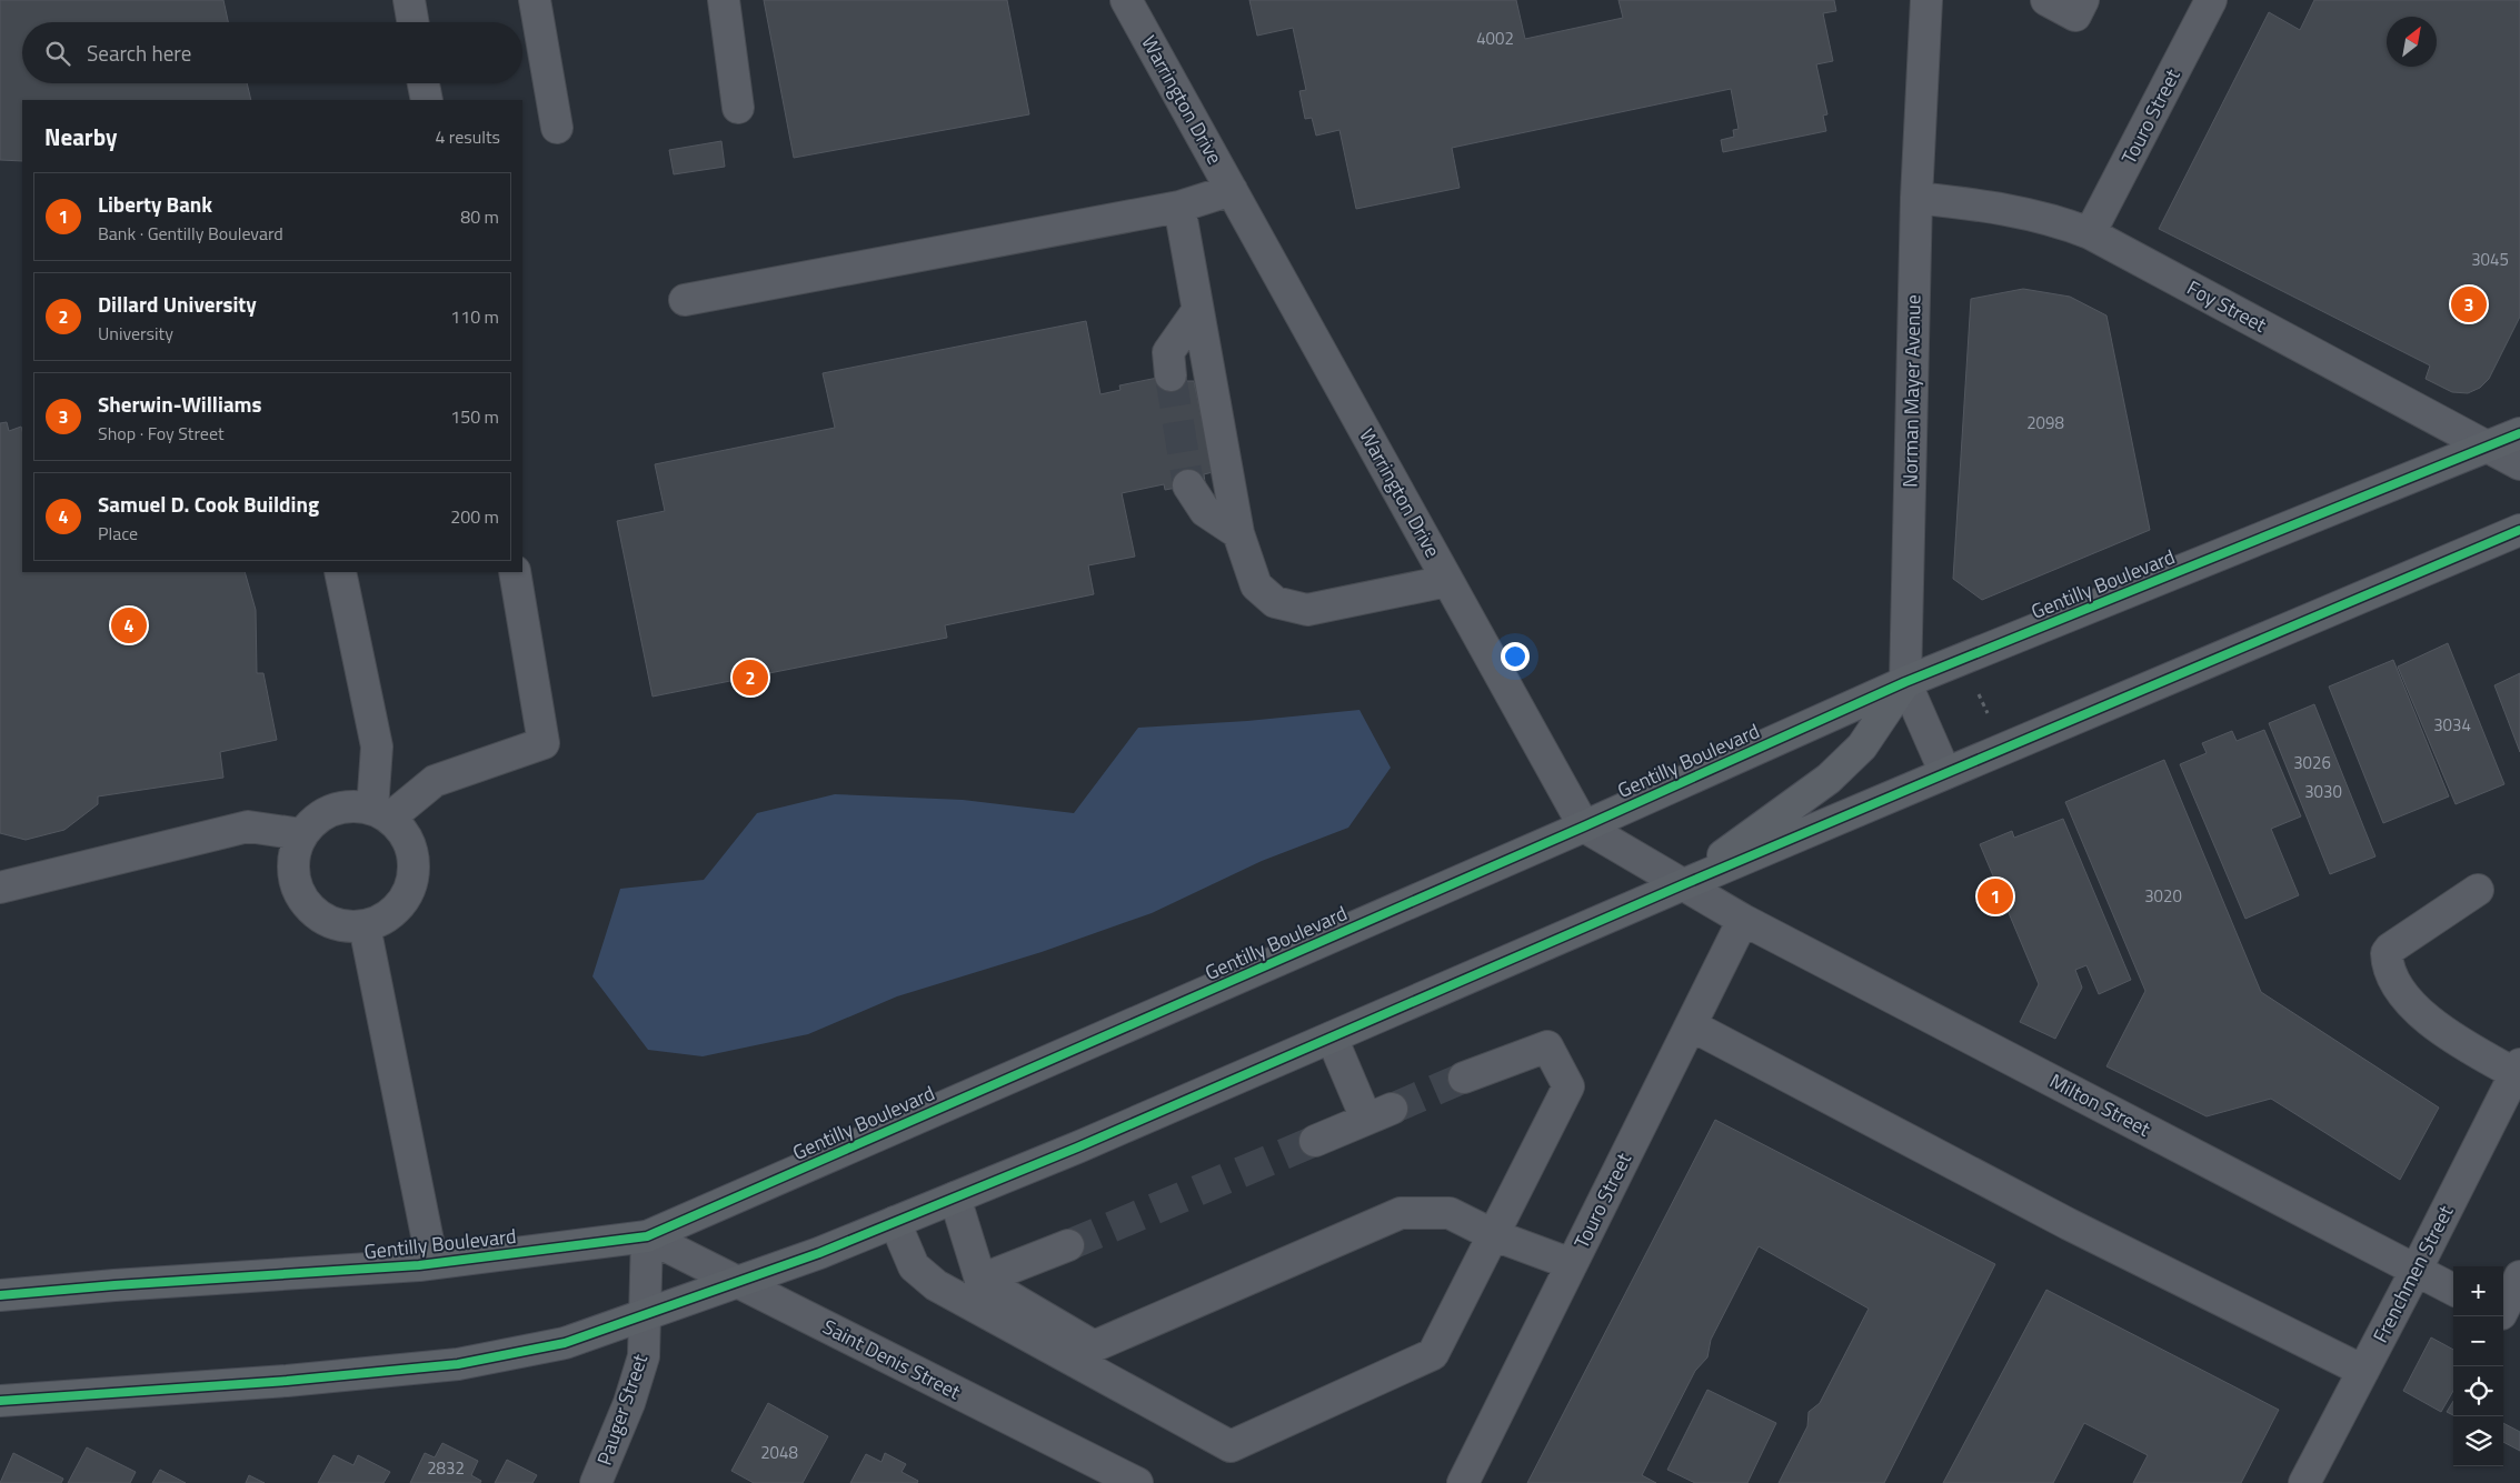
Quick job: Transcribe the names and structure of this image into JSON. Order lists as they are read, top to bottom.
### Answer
{
  "streets": {
    "main road": ["Gentilly Boulevard"],
    "street": [
      "Warrington Drive",
      "Touro Street",
      "Foy Street",
      "Norman Mayer Avenue",
      "Milton Street",
      "Frenchmen Street",
      "Saint Denis Street",
      "Pauger Street"
    ]
  },
  "crossings": [
    ["Warrington Drive", "Gentilly Boulevard"],
    ["Touro Street", "Foy Street"],
    ["Touro Street", "Milton Street"],
    ["Foy Street", "Norman Mayer Avenue"],
    ["Foy Street", "Gentilly Boulevard"],
    ["Norman Mayer Avenue", "Gentilly Boulevard"],
    ["Gentilly Boulevard", "Saint Denis Street"],
    ["Gentilly Boulevard", "Pauger Street"],
    ["Milton Street", "Frenchmen Street"],
    ["Saint Denis Street", "Pauger Street"]
  ],
  "house_numbers": [
    "4002",
    "3045",
    "2098",
    "3034",
    "3026",
    "3030",
    "3020",
    "2048",
    "2832"
  ],
  "north": "top right",
  "page": {
    "search": "Search here",
    "heading": ["Nearby", "4 results"],
    "list": [
      {
        "mark": "1",
        "name": "Liberty Bank",
        "note": "Bank · Gentilly Boulevard",
        "value": "80 m"
      },
      {
        "mark": "2",
        "name": "Dillard University",
        "note": "University",
        "value": "110 m"
      },
      {
        "mark": "3",
        "name": "Sherwin-Williams",
        "note": "Shop · Foy Street",
        "value": "150 m"
      },
      {
        "mark": "4",
        "name": "Samuel D. Cook Building",
        "note": "Place",
        "value": "200 m"
      }
    ],
    "pins": [
      "3",
      "4",
      "2",
      "1"
    ],
    "map_buttons": ["+", "−"]
  }
}
